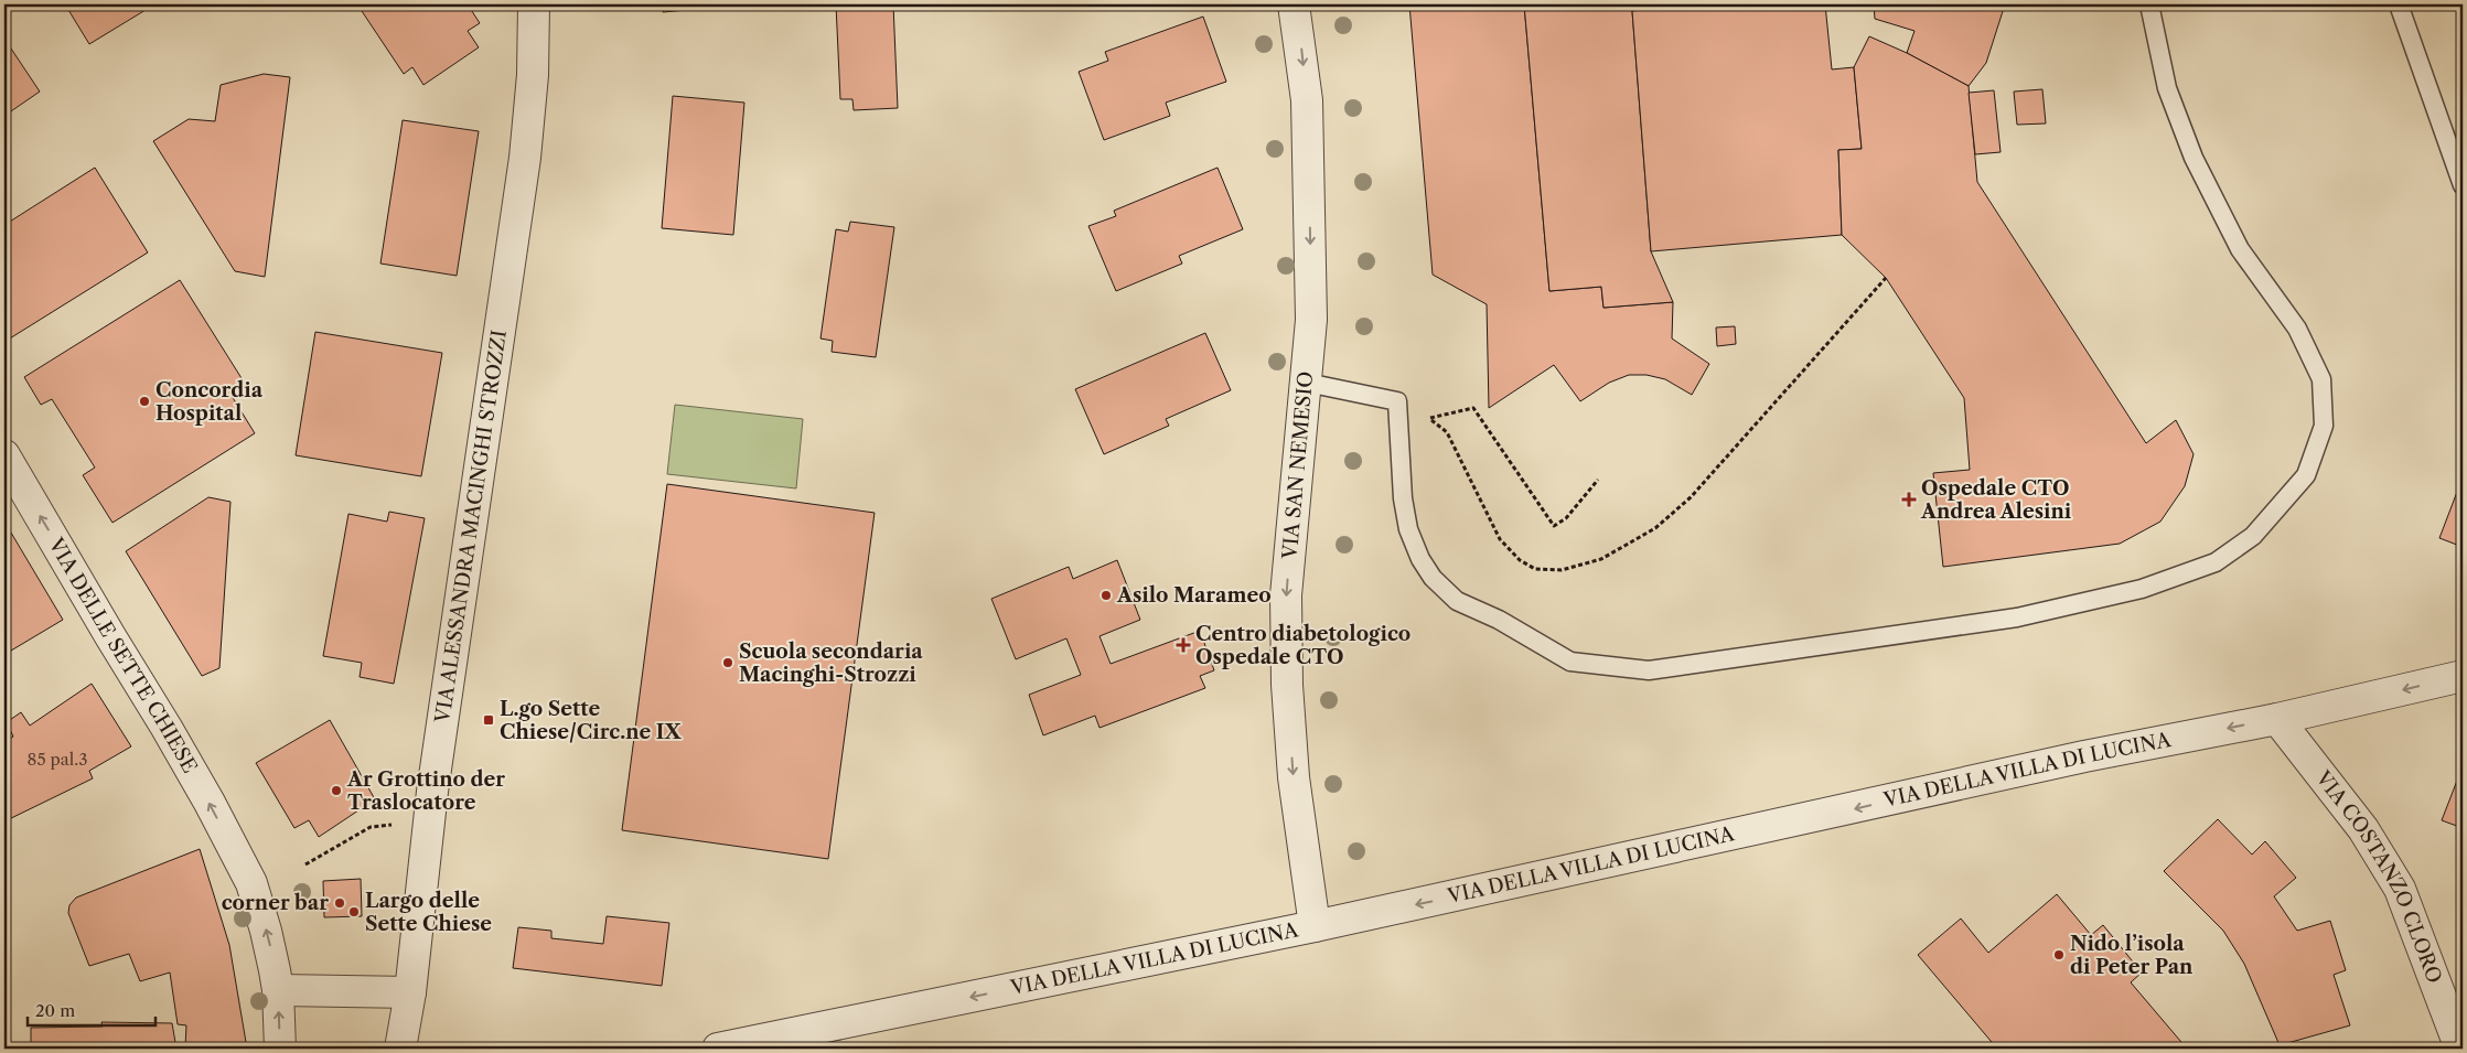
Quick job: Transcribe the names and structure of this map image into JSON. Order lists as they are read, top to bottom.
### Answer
{
  "streets": {
    "street": [
      "VIA SAN NEMESIO",
      "VIA ALESSANDRA MACINGHI STROZZI",
      "VIA DELLE SETTE CHIESE",
      "VIA DELLA VILLA DI LUCINA",
      "VIA COSTANZO CLORO"
    ]
  },
  "crossings": [
    ["VIA SAN NEMESIO", "VIA DELLA VILLA DI LUCINA"],
    ["VIA DELLA VILLA DI LUCINA", "VIA COSTANZO CLORO"]
  ],
  "one_way": ["VIA SAN NEMESIO", "VIA DELLE SETTE CHIESE", "VIA DELLA VILLA DI LUCINA"],
  "places": {
    "other": [
      "Concordia Hospital",
      "Asilo Marameo",
      "Scuola secondaria Macinghi-Strozzi",
      "Ar Grottino der Traslocatore",
      "corner bar",
      "Largo delle Sette Chiese",
      "Nido l’isola di Peter Pan"
    ],
    "health": ["Ospedale CTO Andrea Alesini", "Centro diabetologico Ospedale CTO"],
    "transit": ["L.go Sette Chiese/Circ.ne IX"]
  },
  "house_numbers": ["85 pal.3"],
  "scale_bar": "20 m"
}
